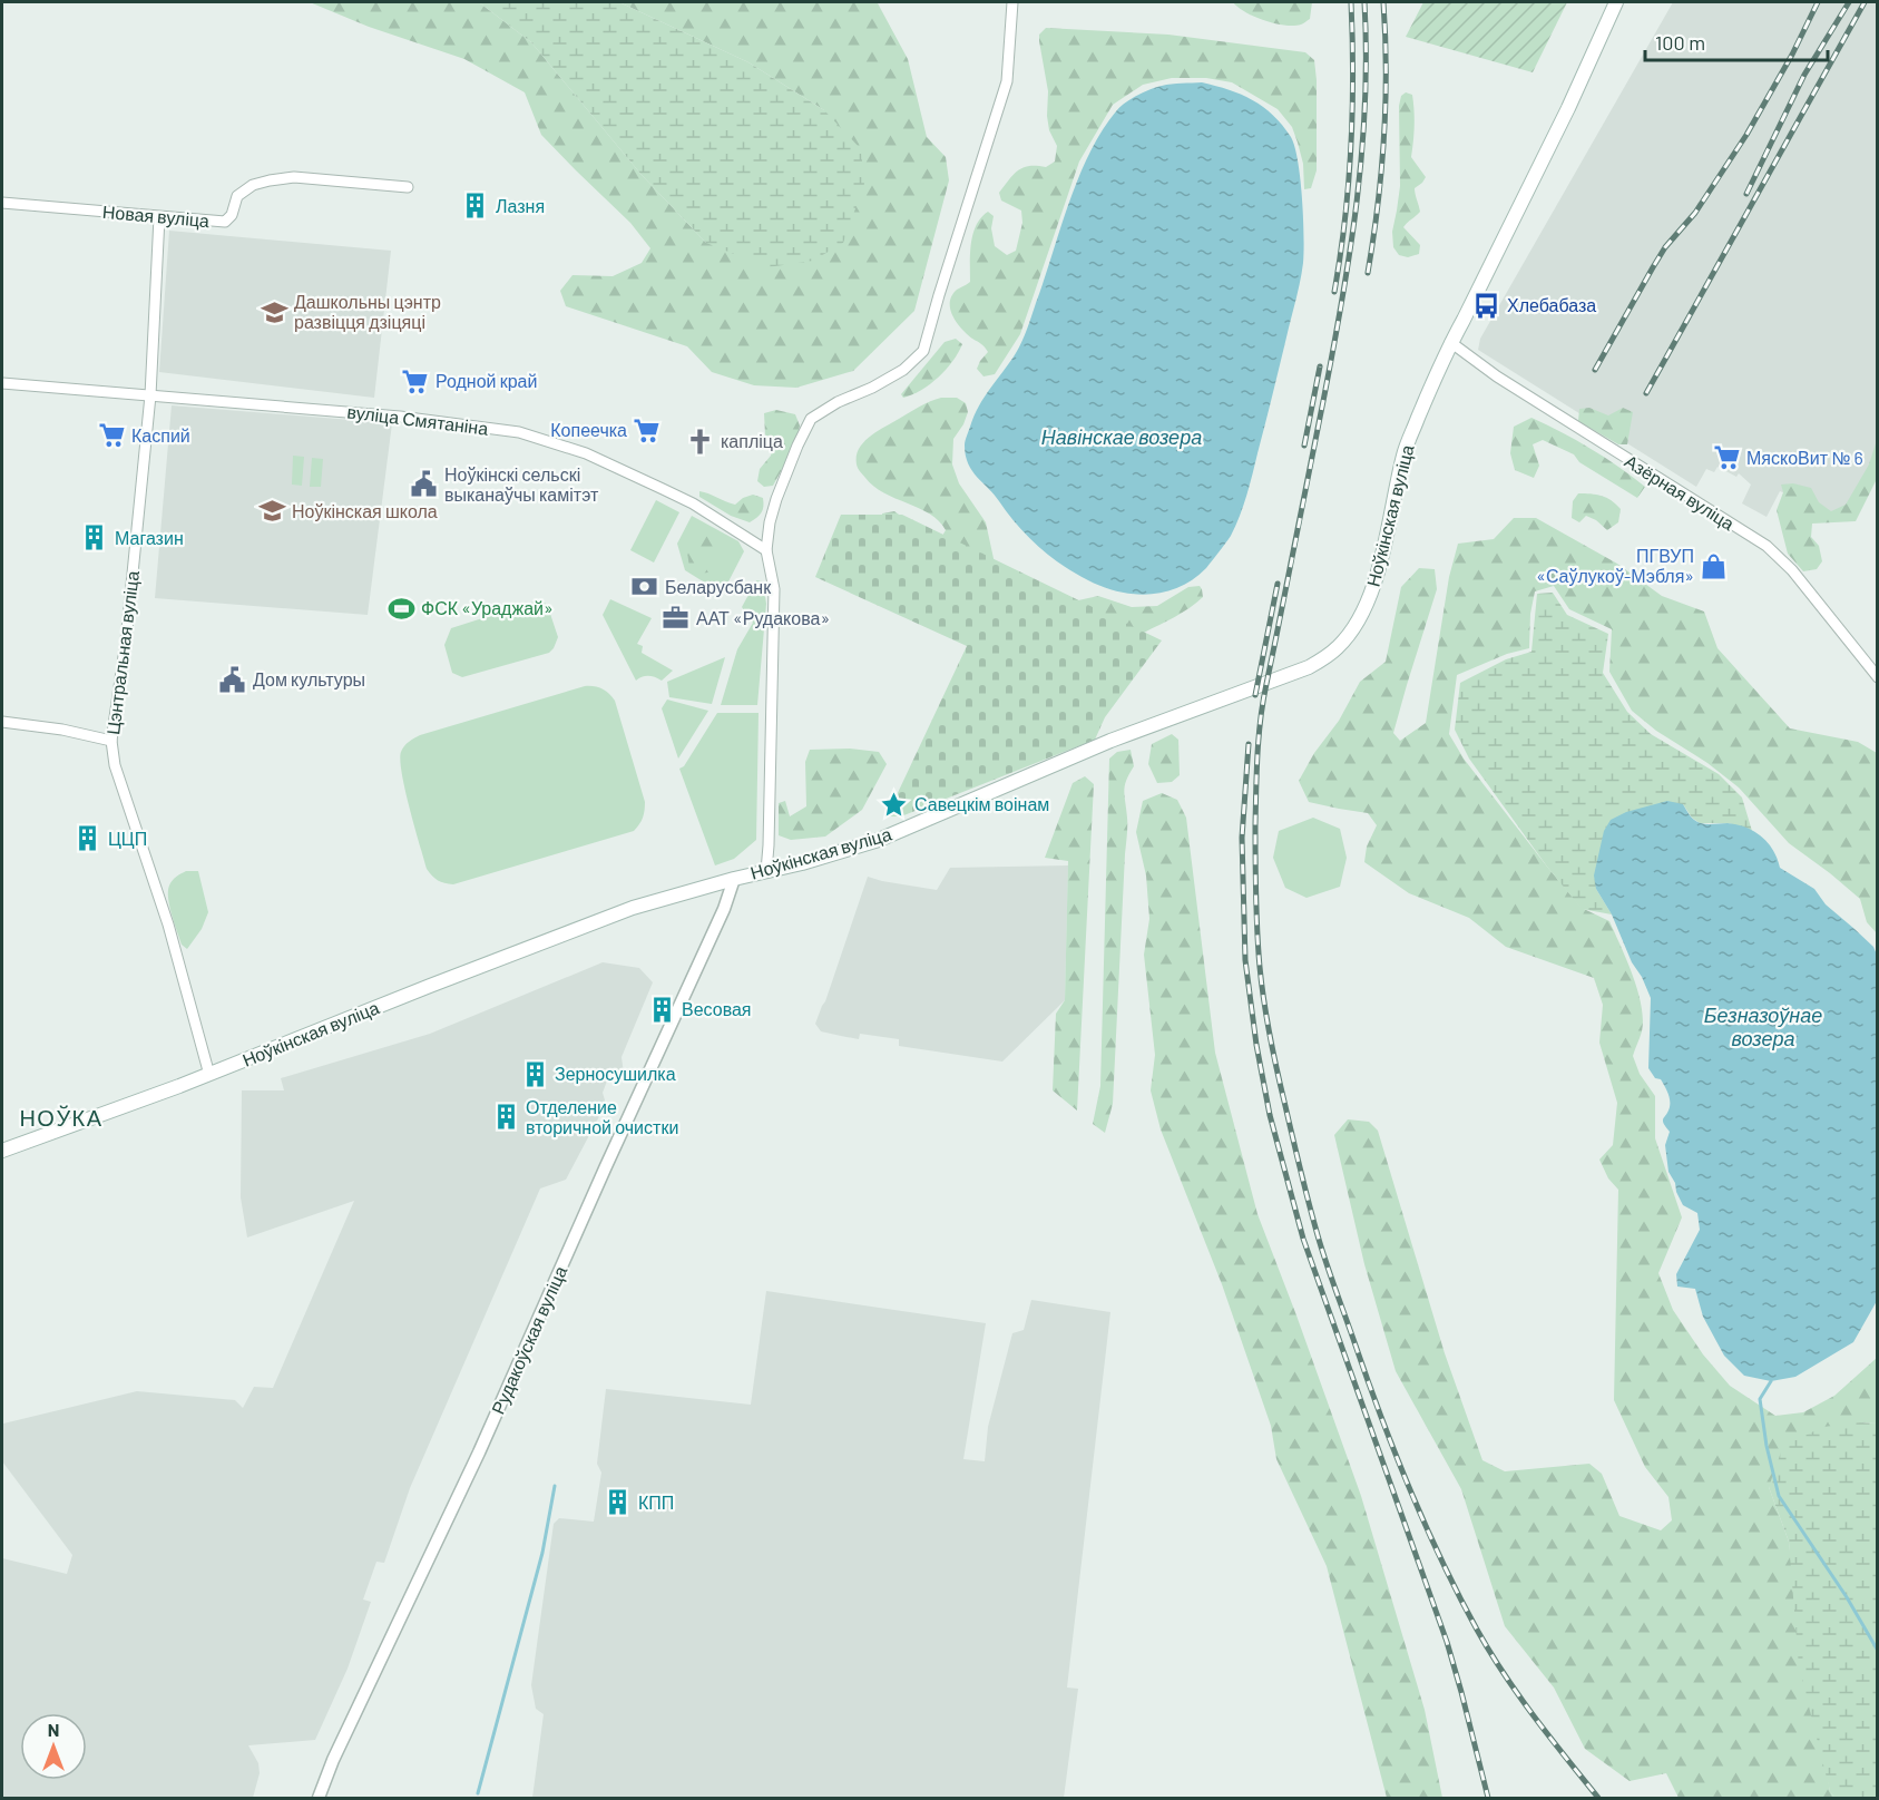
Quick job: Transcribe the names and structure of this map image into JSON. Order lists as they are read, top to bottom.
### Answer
{
  "streets": {
    "main road": ["Ноўкінская вуліца"],
    "street": [
      "Новая вуліца",
      "вуліца Смятаніна",
      "Азёрная вуліца",
      "Цэнтральная вуліца",
      "Рудакоўская вуліца"
    ]
  },
  "crossings": [
    ["Новая вуліца", "Цэнтральная вуліца"],
    ["вуліца Смятаніна", "Цэнтральная вуліца"],
    ["Азёрная вуліца", "Ноўкінская вуліца"],
    ["Ноўкінская вуліца", "Цэнтральная вуліца"],
    ["Ноўкінская вуліца", "Рудакоўская вуліца"]
  ],
  "districts": ["НОЎКА"],
  "water": ["Навінскае возера", "Безназоўнае возера"],
  "places": {
    "building": [
      "Лазня",
      "Магазин",
      "ЦЦП",
      "Весовая",
      "Зерносушилка",
      "Отделение вторичной очистки",
      "КПП"
    ],
    "bus stop": ["Хлебабаза"],
    "school or university": ["Дашкольны цэнтр развіцця дзіцяці", "Ноўкінская школа"],
    "supermarket": [
      "Родной край",
      "Копеечка",
      "Каспий",
      "МяскоВит № 6"
    ],
    "church": ["капліца"],
    "public building": ["Ноўкінскі сельскі выканаўчы камітэт", "Дом культуры"],
    "shop": ["ПГВУП «Саўлукоў-Мэбля»"],
    "bank": ["Беларусбанк"],
    "sports": ["ФСК «Ураджай»"],
    "office": ["ААТ «Рудакова»"],
    "place": ["Савецкім воінам"]
  },
  "scale_bar": "100 m",
  "north": "top"
}
